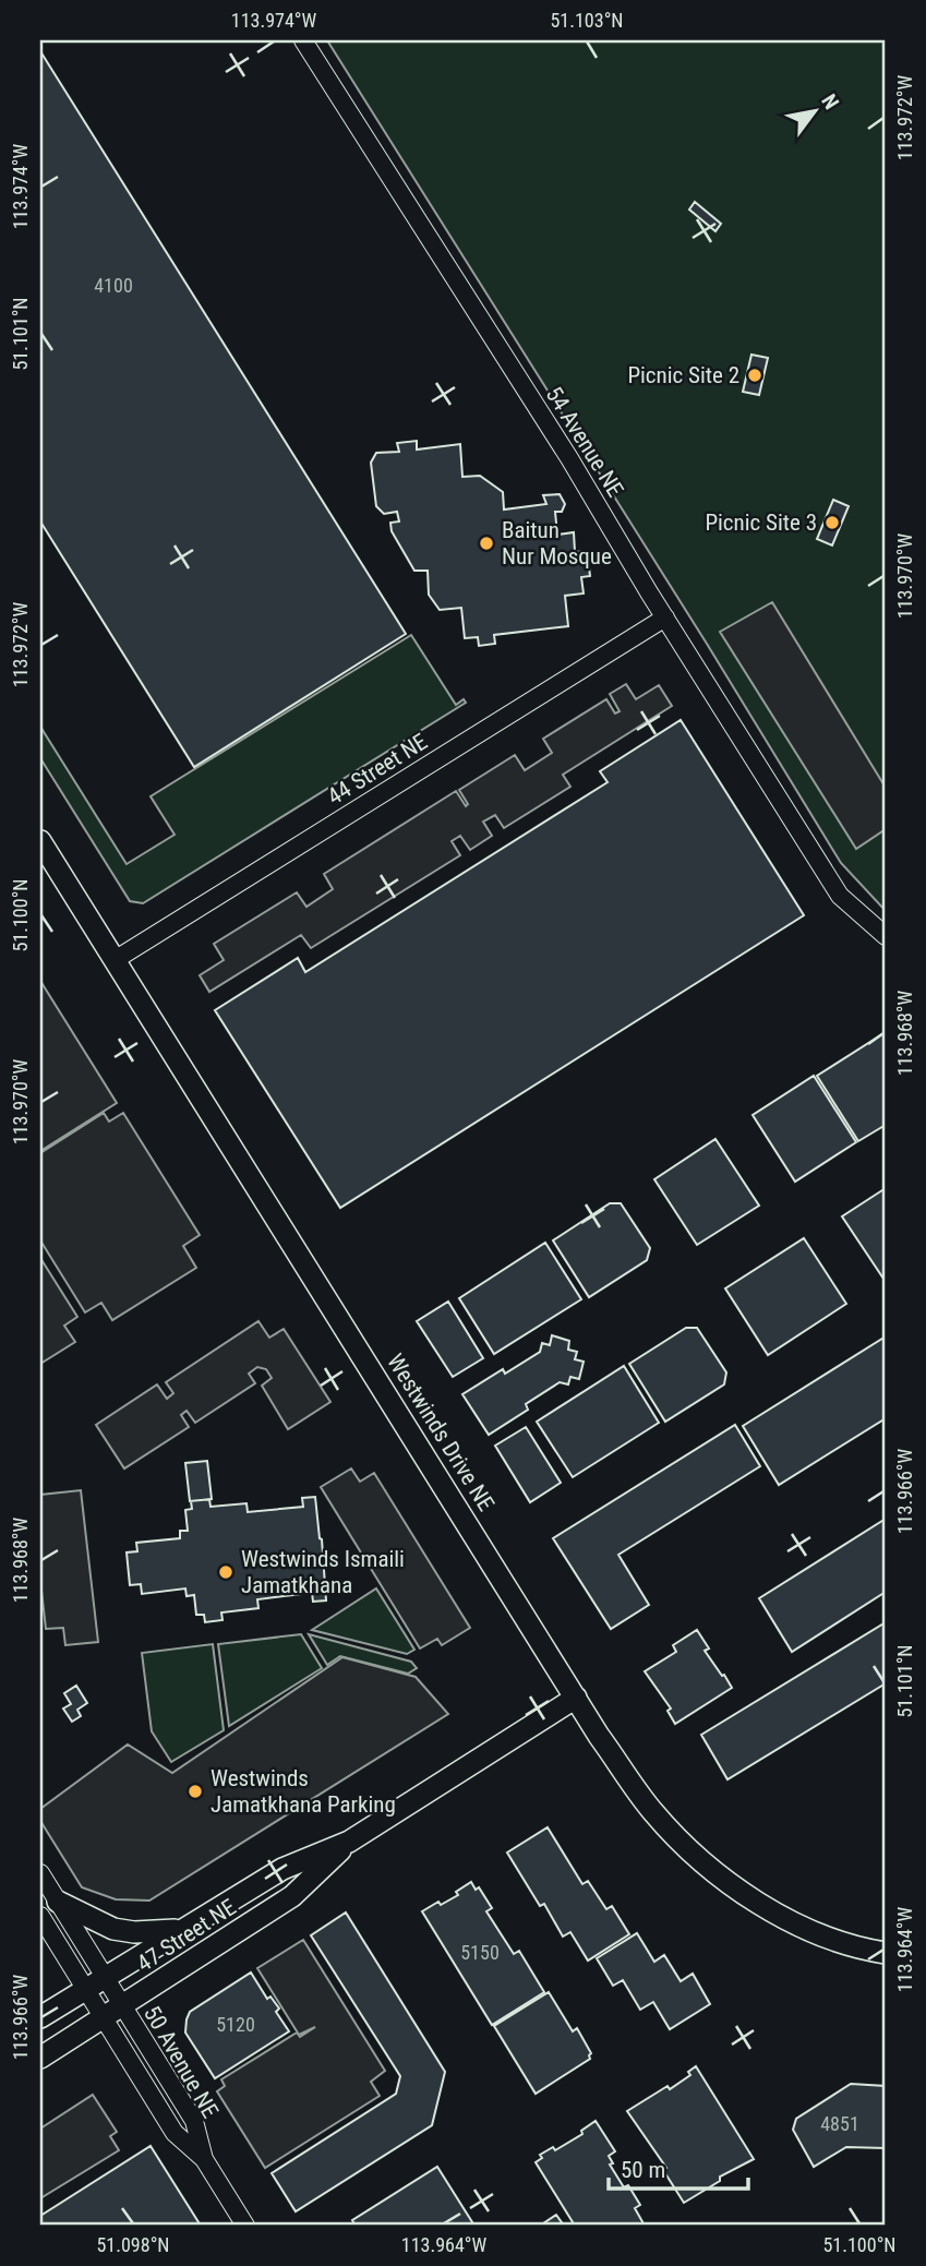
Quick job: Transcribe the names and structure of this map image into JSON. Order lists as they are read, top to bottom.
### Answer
{
  "streets": {
    "street": [
      "54 Avenue NE",
      "44 Street NE",
      "Westwinds Drive NE",
      "47 Street NE",
      "50 Avenue NE"
    ]
  },
  "crossings": [
    ["54 Avenue NE", "44 Street NE"],
    ["44 Street NE", "Westwinds Drive NE"],
    ["Westwinds Drive NE", "47 Street NE"],
    ["47 Street NE", "50 Avenue NE"]
  ],
  "places": [
    "Picnic Site 2",
    "Picnic Site 3",
    "Baitun Nur Mosque",
    "Westwinds Ismaili Jamatkhana",
    "Westwinds Jamatkhana Parking"
  ],
  "house_numbers": [
    "4100",
    "5150",
    "5120",
    "4851"
  ],
  "scale_bar": "50 m",
  "north": "top right",
  "coordinates": [
    "113.974°W",
    "51.103°N",
    "113.972°W",
    "51.101°N",
    "113.970°W",
    "51.100°N",
    "113.968°W",
    "113.966°W",
    "113.964°W",
    "51.098°N"
  ]
}
